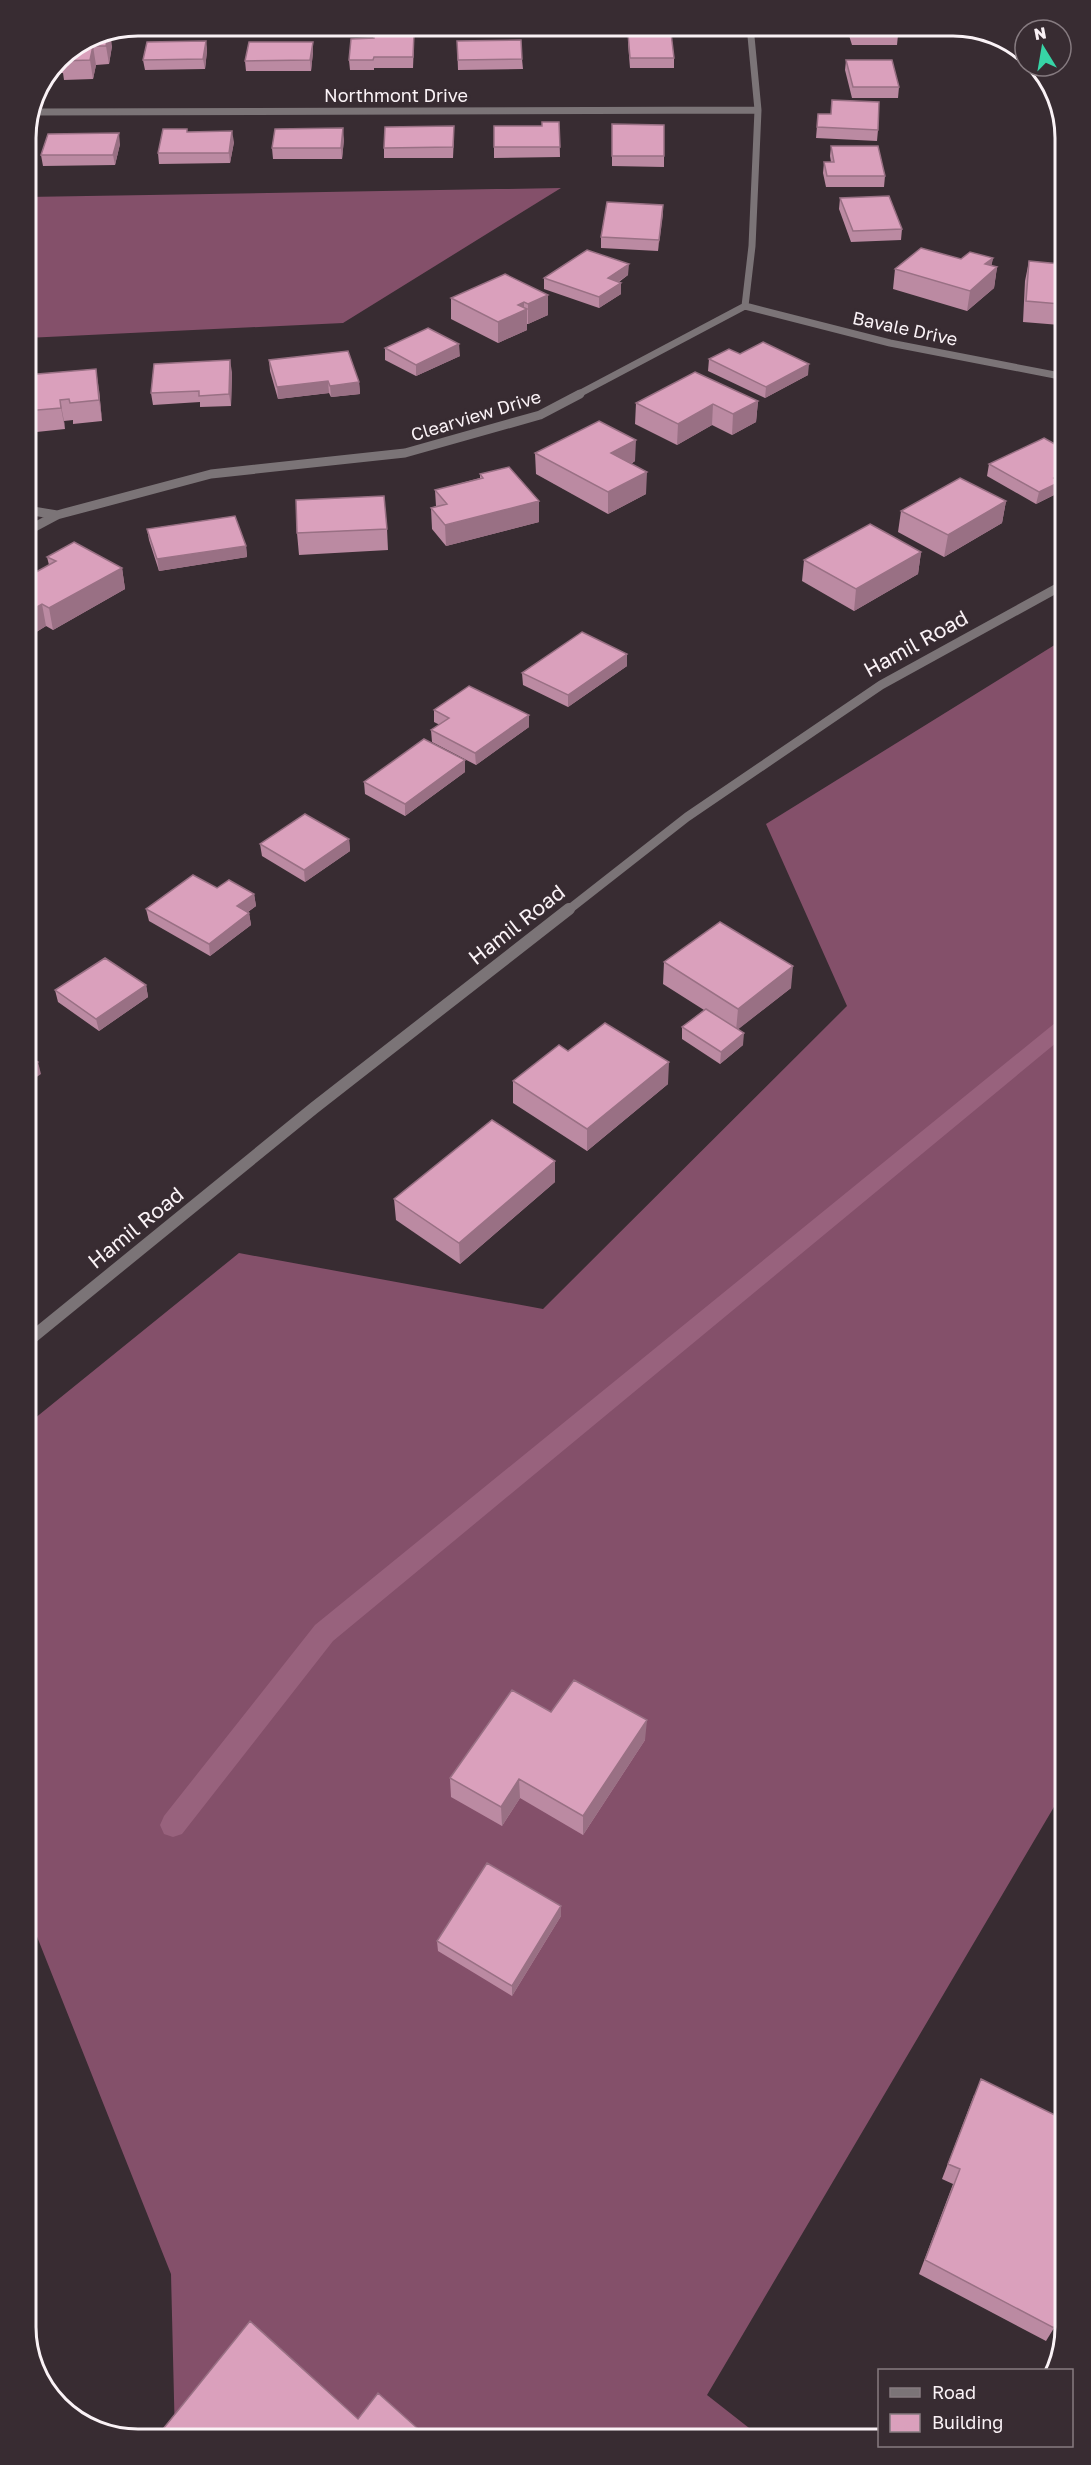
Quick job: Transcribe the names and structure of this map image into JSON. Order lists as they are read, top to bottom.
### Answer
{
  "streets": {
    "street": [
      "Northmont Drive",
      "Bavale Drive",
      "Clearview Drive",
      "Hamil Road"
    ]
  },
  "crossings": [
    ["Bavale Drive", "Clearview Drive"]
  ],
  "legend": ["Road", "Building"],
  "north": "top"
}
